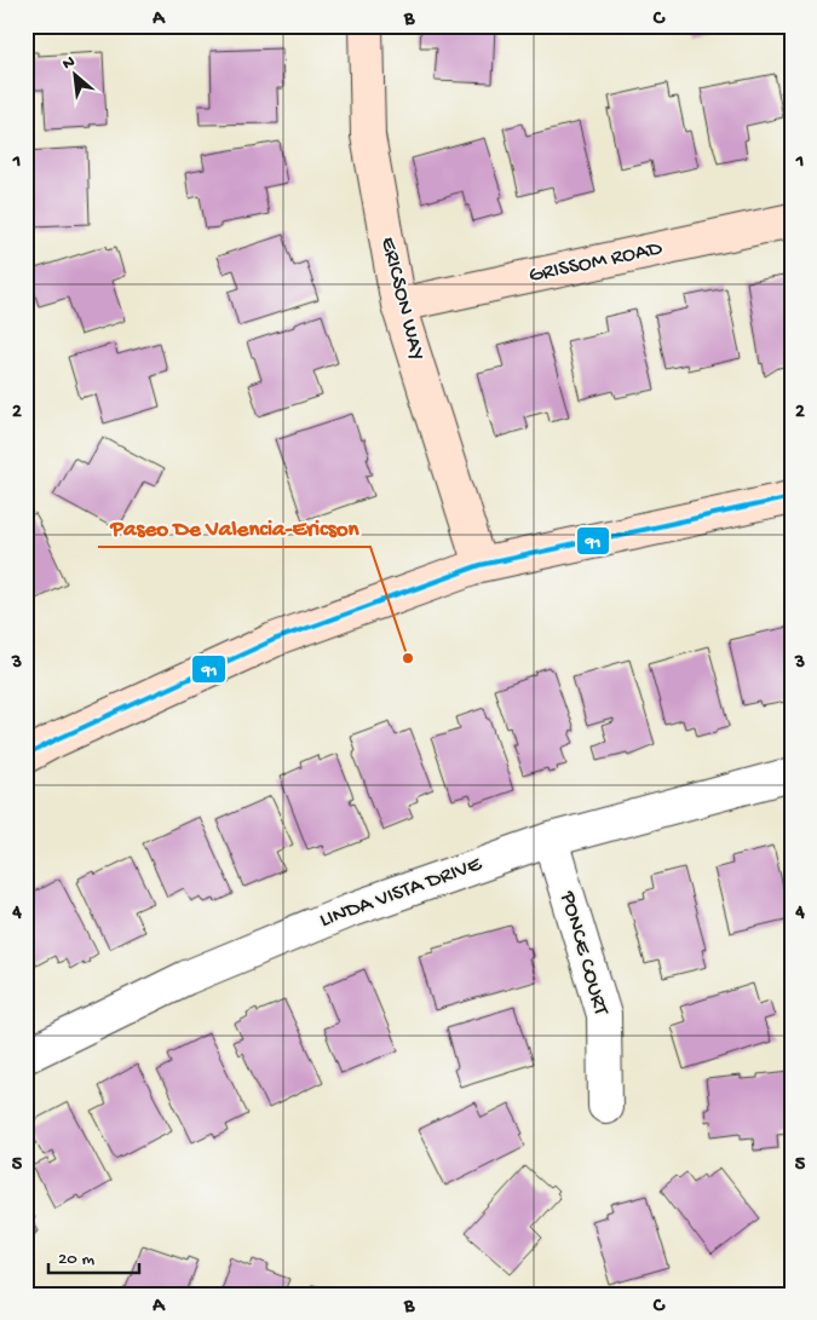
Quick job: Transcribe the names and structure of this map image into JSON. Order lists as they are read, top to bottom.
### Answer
{
  "streets": {
    "street": [
      "GRISSOM ROAD",
      "ERICSON WAY",
      "LINDA VISTA DRIVE",
      "PONCE COURT"
    ]
  },
  "crossings": [
    ["GRISSOM ROAD", "ERICSON WAY"],
    ["LINDA VISTA DRIVE", "PONCE COURT"]
  ],
  "places": ["Paseo De Valencia-Ericson"],
  "lines": ["transit line 91"],
  "scale_bar": "20 m",
  "north": "top left",
  "grid": {
    "columns": ["A", "B", "C"],
    "rows": [
      "1",
      "2",
      "3",
      "4",
      "5"
    ]
  }
}
